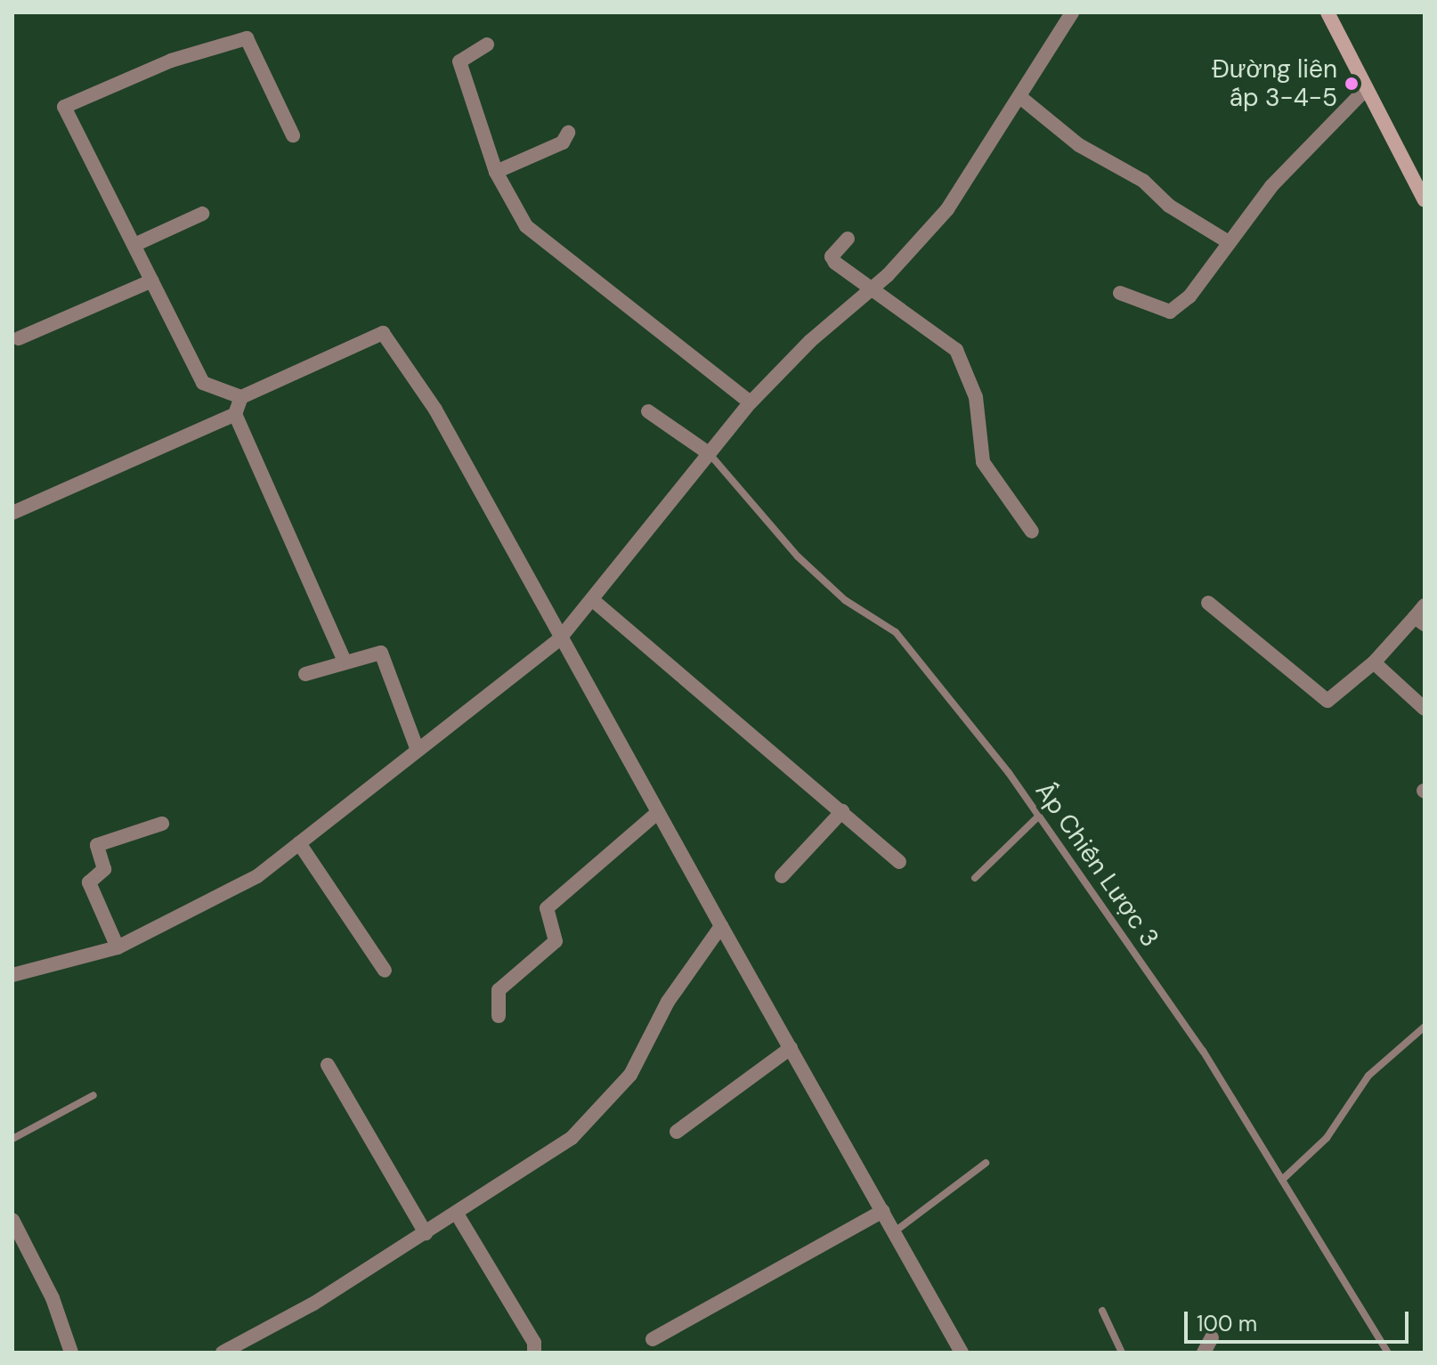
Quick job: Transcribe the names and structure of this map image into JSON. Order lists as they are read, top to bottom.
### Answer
{
  "streets": {
    "lane": ["Ấp Chiến Lược 3"]
  },
  "places": ["Đường liên ấp 3-4-5"],
  "scale_bar": "100 m"
}
